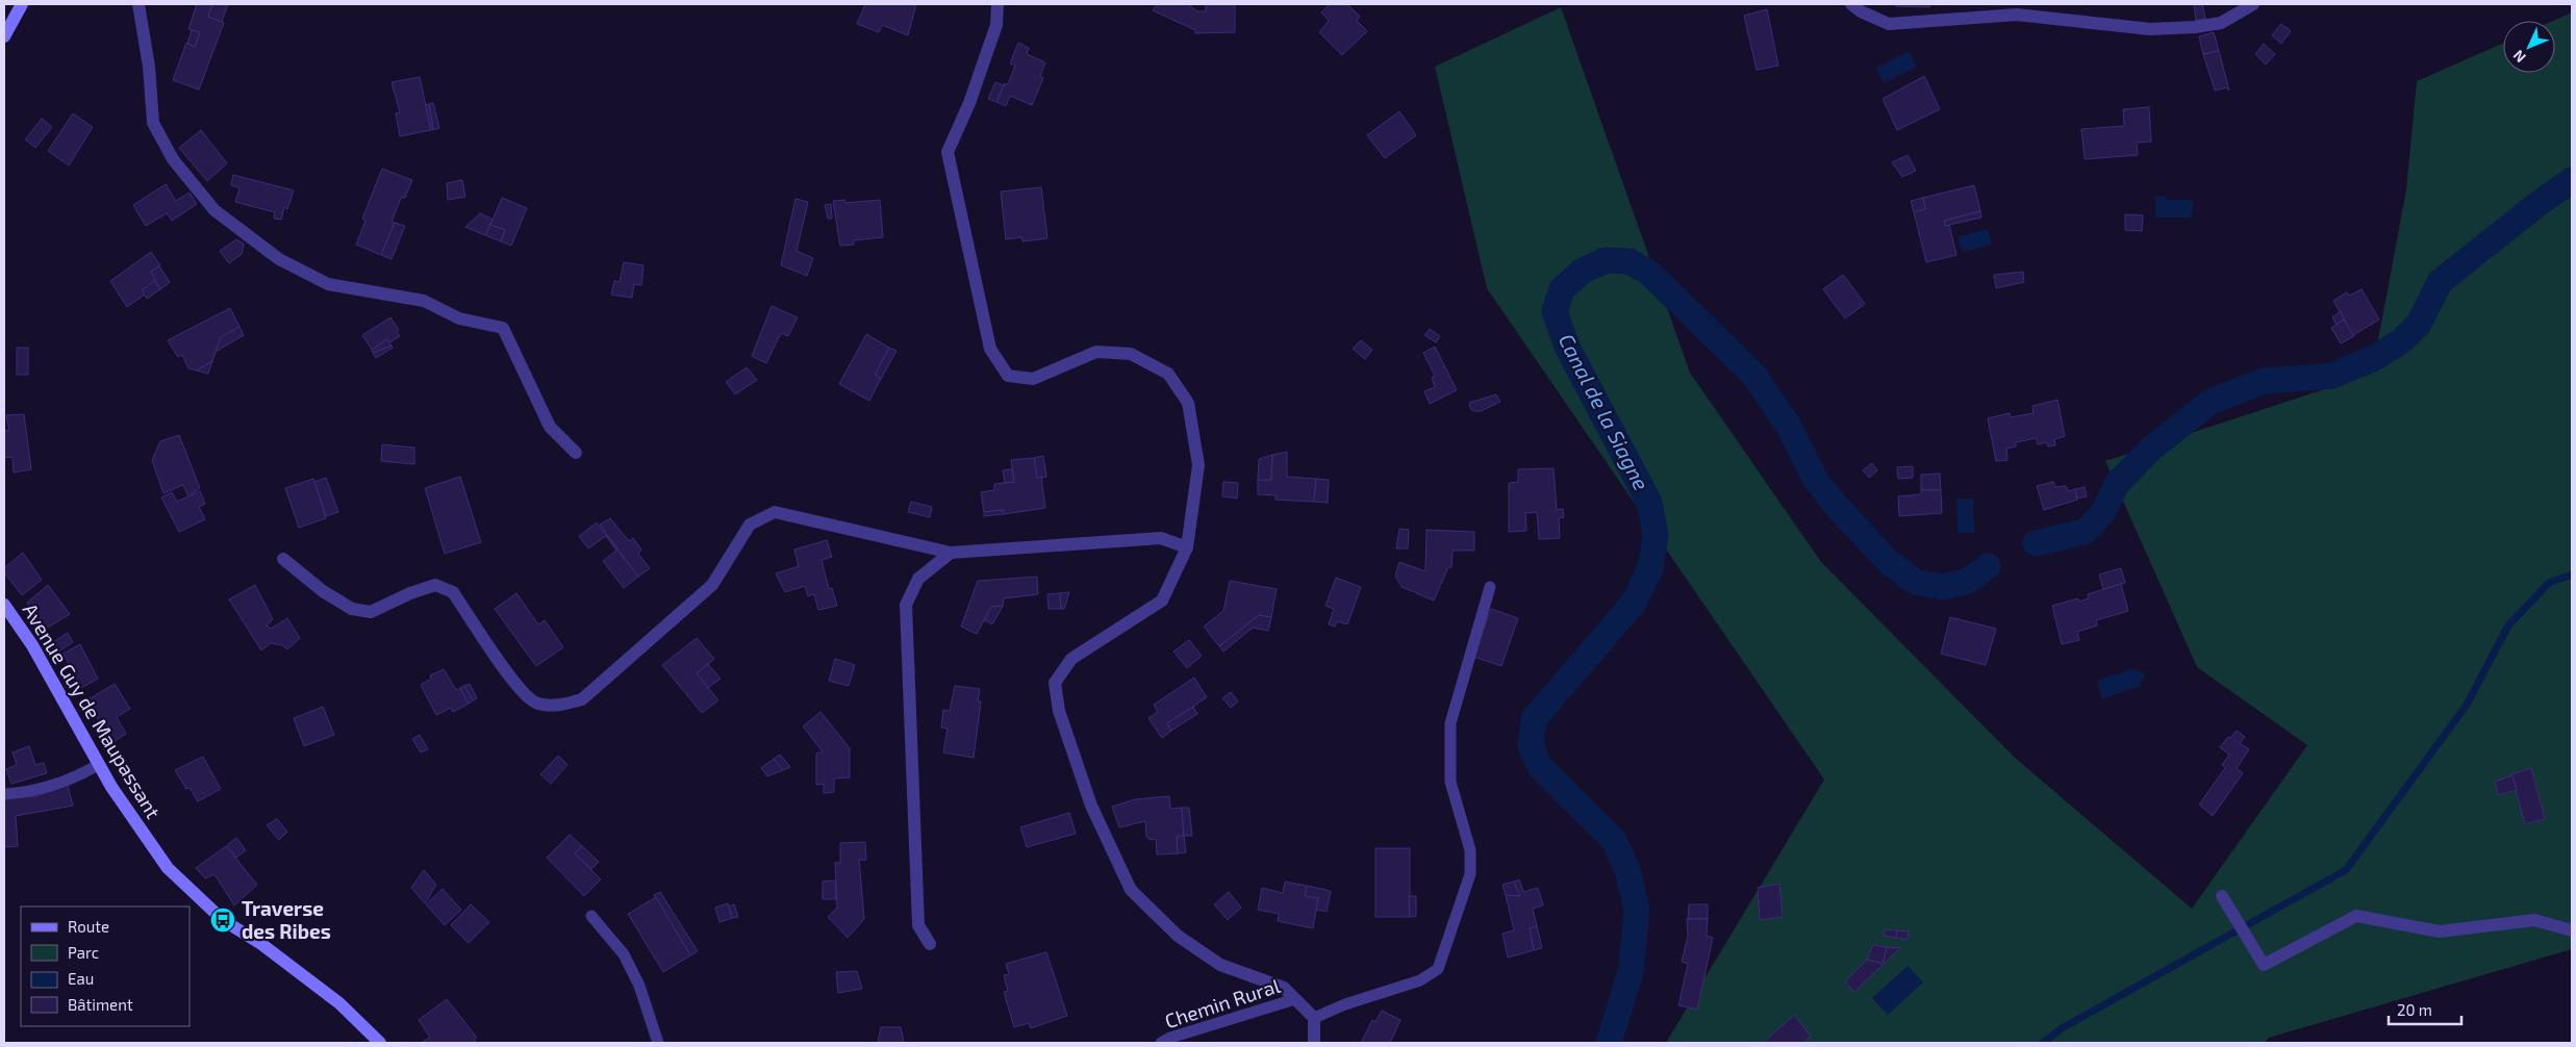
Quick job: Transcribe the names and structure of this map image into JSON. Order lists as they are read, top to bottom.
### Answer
{
  "streets": {
    "main road": ["Avenue Guy de Maupassant"],
    "lane": ["Chemin Rural"]
  },
  "water": ["Canal de la Siagne"],
  "places": {
    "bus stop": ["Traverse des Ribes"]
  },
  "legend": [
    "Route",
    "Parc",
    "Eau",
    "Bâtiment"
  ],
  "scale_bar": "20 m",
  "north": "bottom left"
}
